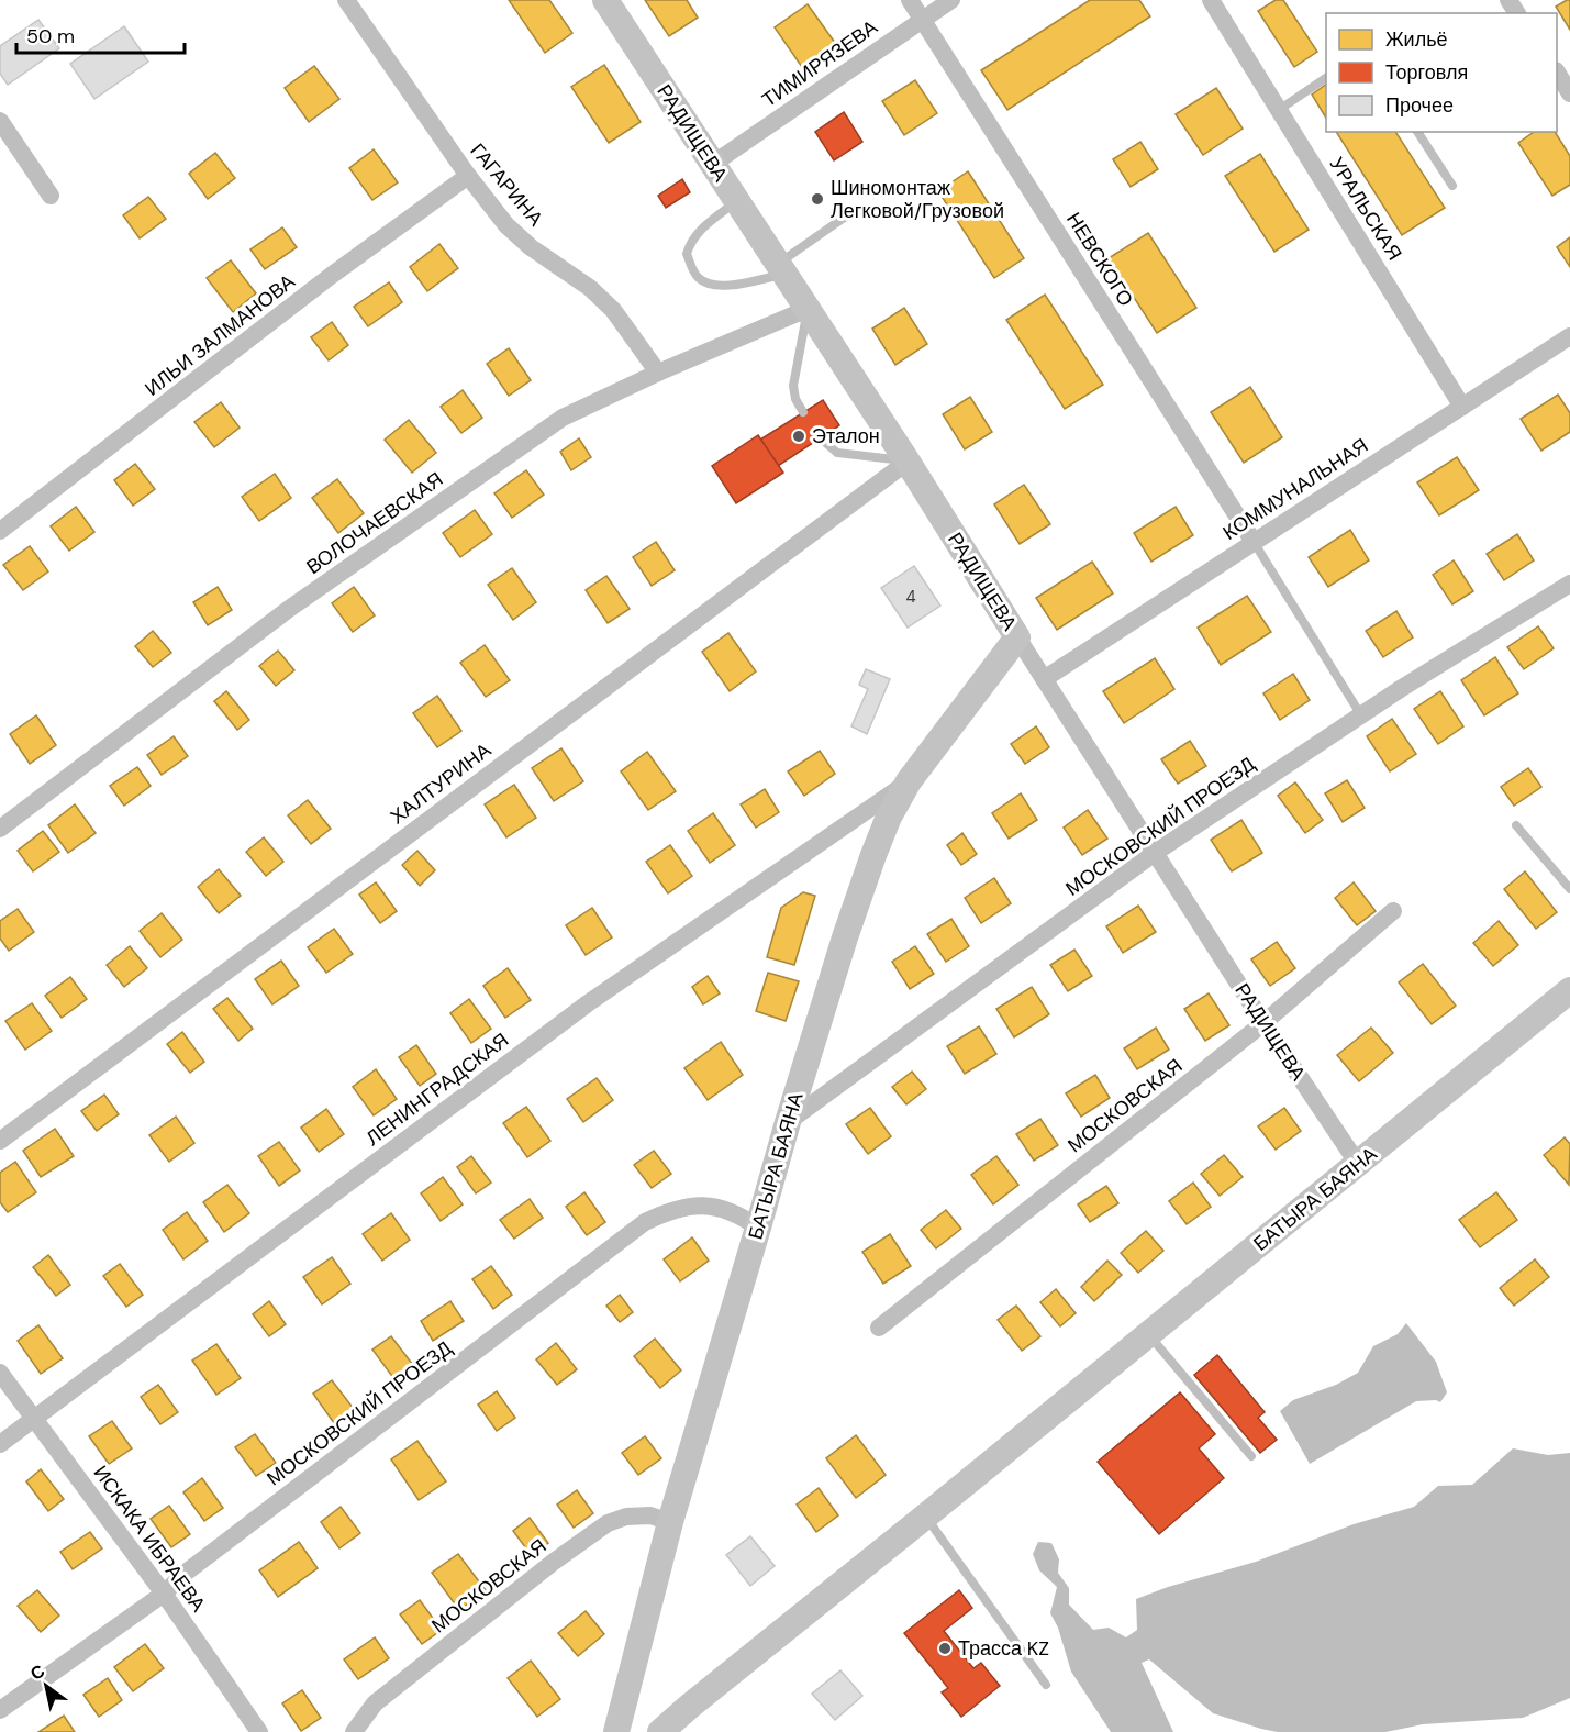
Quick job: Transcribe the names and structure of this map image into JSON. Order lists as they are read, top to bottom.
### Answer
{
  "streets": {
    "street": [
      "ТИМИРЯЗЕВА",
      "РАДИЩЕВА",
      "ГАГАРИНА",
      "УРАЛЬСКАЯ",
      "НЕВСКОГО",
      "ИЛЬИ ЗАЛМАНОВА",
      "КОММУНАЛЬНАЯ",
      "ВОЛОЧАЕВСКАЯ",
      "ХАЛТУРИНА",
      "МОСКОВСКИЙ ПРОЕЗД",
      "ЛЕНИНГРАДСКАЯ",
      "МОСКОВСКАЯ",
      "БАТЫРА БАЯНА",
      "ИСКАКА ИБРАЕВА"
    ]
  },
  "crossings": [
    ["ТИМИРЯЗЕВА", "РАДИЩЕВА"],
    ["ТИМИРЯЗЕВА", "НЕВСКОГО"],
    ["РАДИЩЕВА", "КОММУНАЛЬНАЯ"],
    ["РАДИЩЕВА", "ВОЛОЧАЕВСКАЯ"],
    ["РАДИЩЕВА", "ХАЛТУРИНА"],
    ["РАДИЩЕВА", "МОСКОВСКИЙ ПРОЕЗД"],
    ["РАДИЩЕВА", "МОСКОВСКАЯ"],
    ["РАДИЩЕВА", "БАТЫРА БАЯНА"],
    ["ГАГАРИНА", "ИЛЬИ ЗАЛМАНОВА"],
    ["ГАГАРИНА", "ВОЛОЧАЕВСКАЯ"],
    ["УРАЛЬСКАЯ", "КОММУНАЛЬНАЯ"],
    ["НЕВСКОГО", "КОММУНАЛЬНАЯ"],
    ["МОСКОВСКИЙ ПРОЕЗД", "БАТЫРА БАЯНА"],
    ["МОСКОВСКИЙ ПРОЕЗД", "ИСКАКА ИБРАЕВА"],
    ["ЛЕНИНГРАДСКАЯ", "БАТЫРА БАЯНА"],
    ["ЛЕНИНГРАДСКАЯ", "ИСКАКА ИБРАЕВА"],
    ["МОСКОВСКАЯ", "БАТЫРА БАЯНА"]
  ],
  "places": ["Шиномонтаж Легковой/Грузовой", "Эталон", "Трасса KZ"],
  "house_numbers": ["4"],
  "legend": ["Жильё", "Торговля", "Прочее"],
  "scale_bar": "50 m",
  "north": "top left"
}
